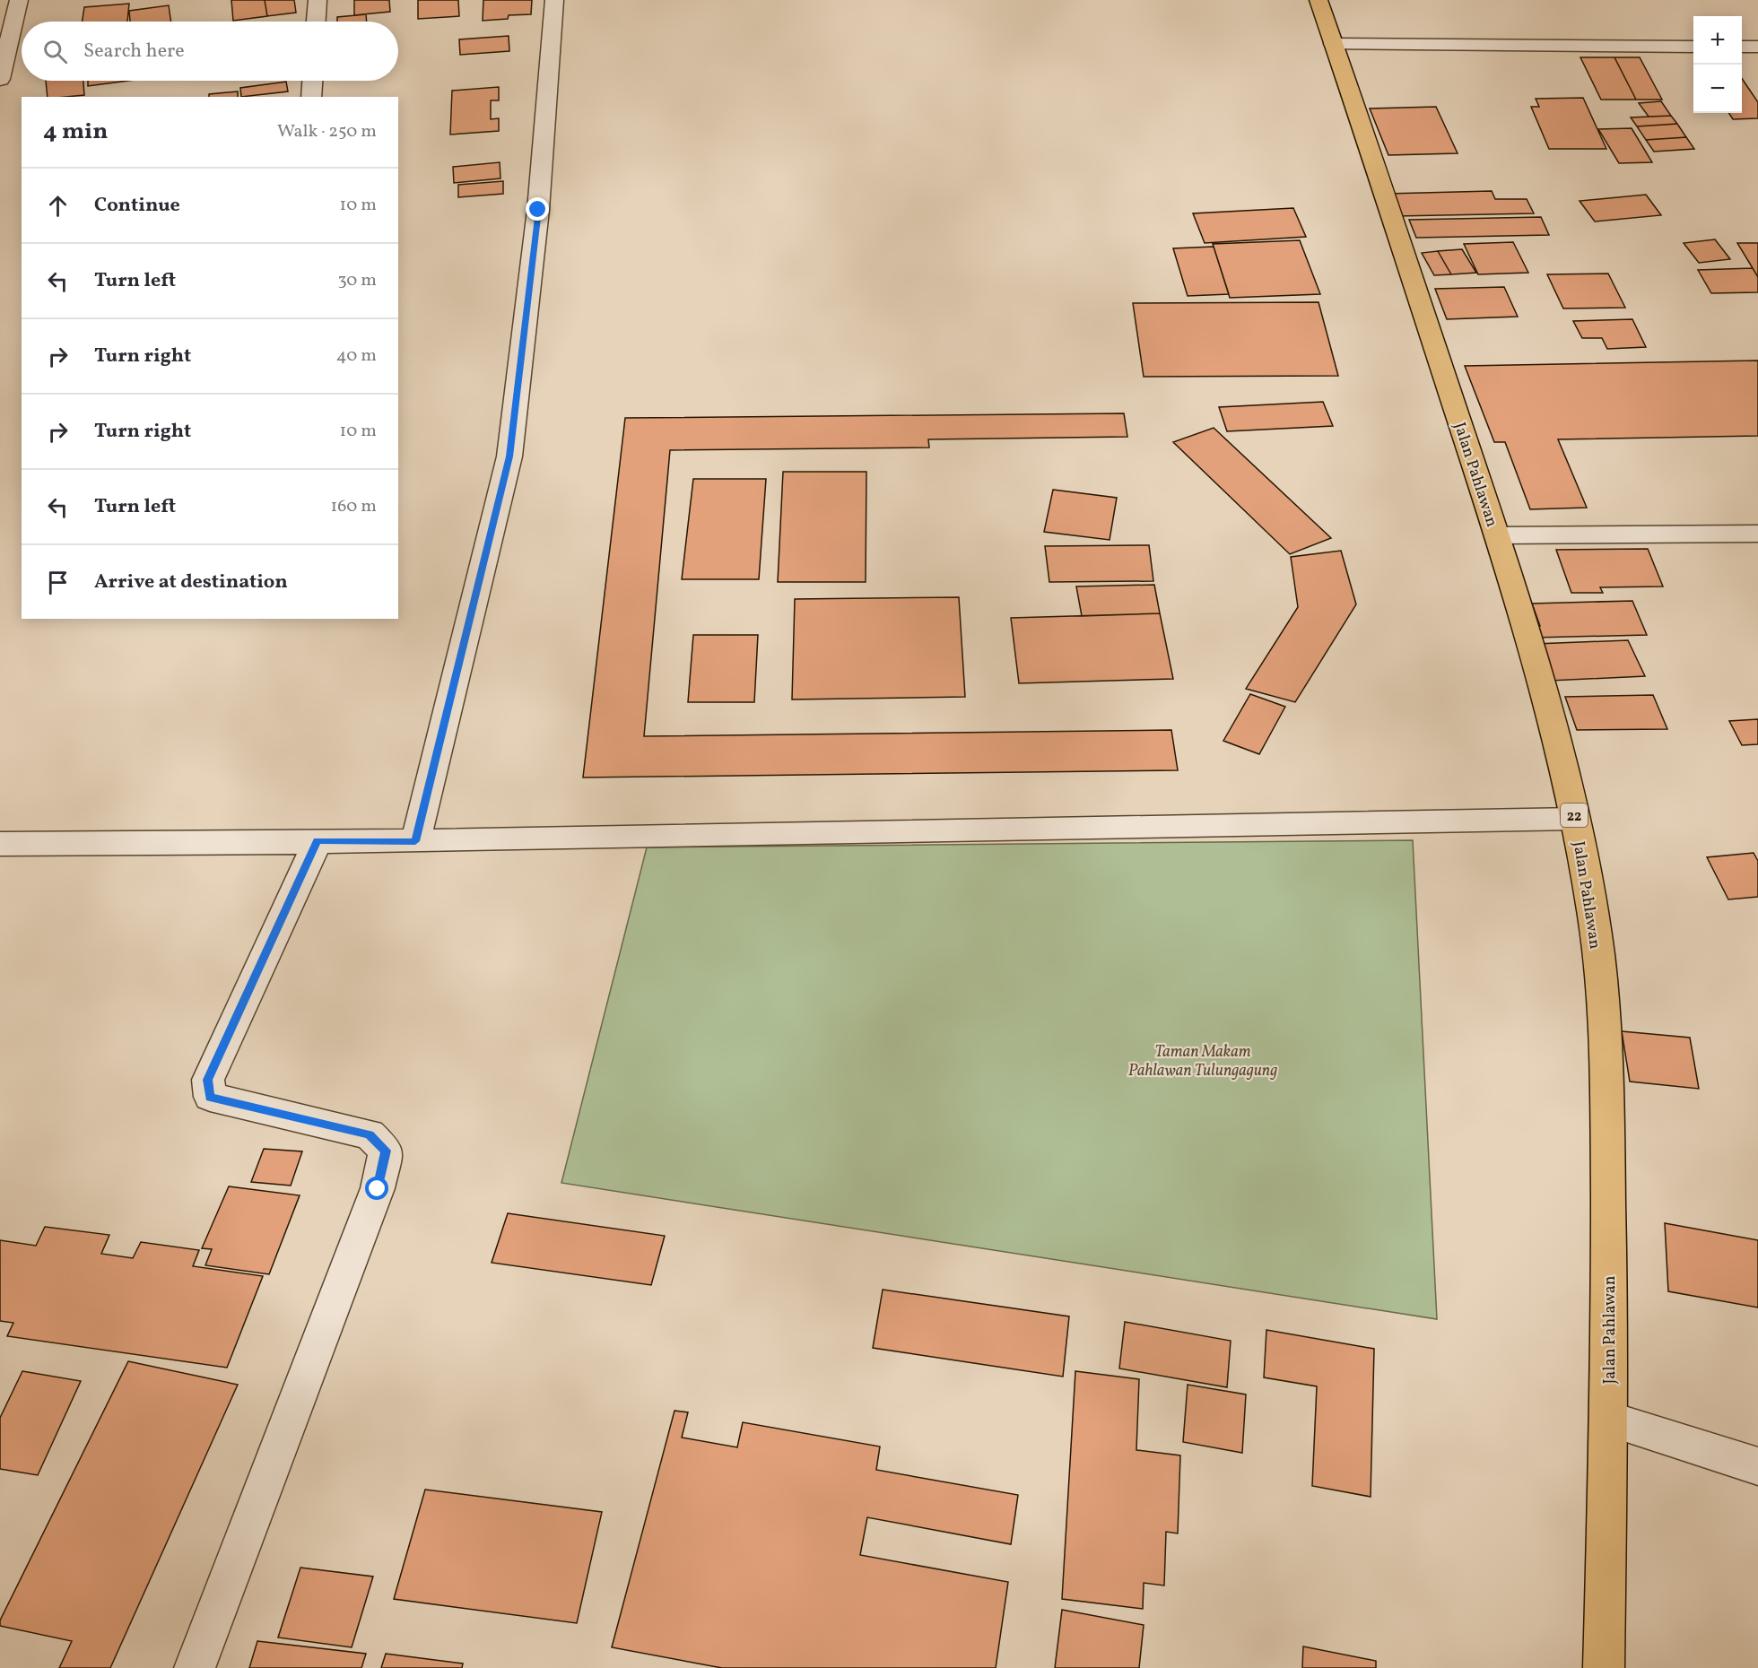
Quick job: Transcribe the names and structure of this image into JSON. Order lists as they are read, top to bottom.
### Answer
{
  "streets": {
    "highway": ["Jalan Pahlawan", "22"]
  },
  "parks": ["Taman Makam Pahlawan Tulungagung"],
  "page": {
    "map_buttons": ["+", "−"],
    "search": "Search here",
    "heading": ["4 min", "Walk · 250 m"],
    "list": [
      ["Continue", "10 m"],
      ["Turn left", "30 m"],
      ["Turn right", "40 m"],
      ["Turn right", "10 m"],
      ["Turn left", "160 m"],
      "Arrive at destination"
    ]
  }
}
